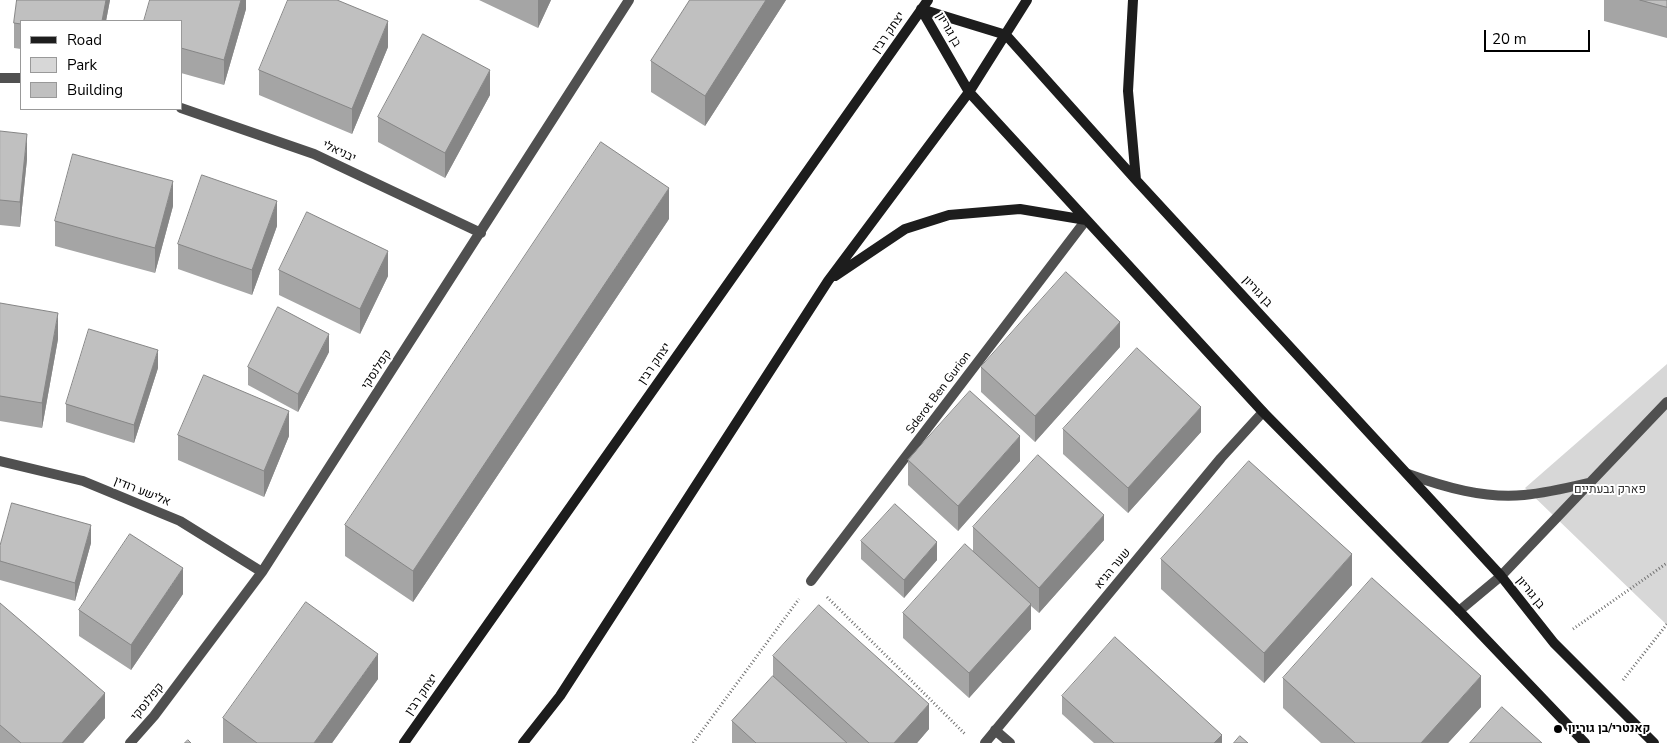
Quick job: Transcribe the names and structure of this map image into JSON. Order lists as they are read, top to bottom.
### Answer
{
  "streets": {
    "main road": ["בן גוריון", "יצחק רבין"],
    "street": [
      "יבניאלי",
      "קפלנסקי",
      "Sderot Ben Gurion",
      "אלישע רודין",
      "שער הגיא"
    ]
  },
  "crossings": [
    ["בן גוריון", "יצחק רבין"],
    ["בן גוריון", "Sderot Ben Gurion"],
    ["בן גוריון", "שער הגיא"],
    ["יבניאלי", "קפלנסקי"],
    ["קפלנסקי", "אלישע רודין"]
  ],
  "parks": ["פארק גבעתיים"],
  "places": ["קאנטרי/בן גוריון"],
  "legend": ["Road", "Park", "Building"],
  "scale_bar": "20 m"
}
